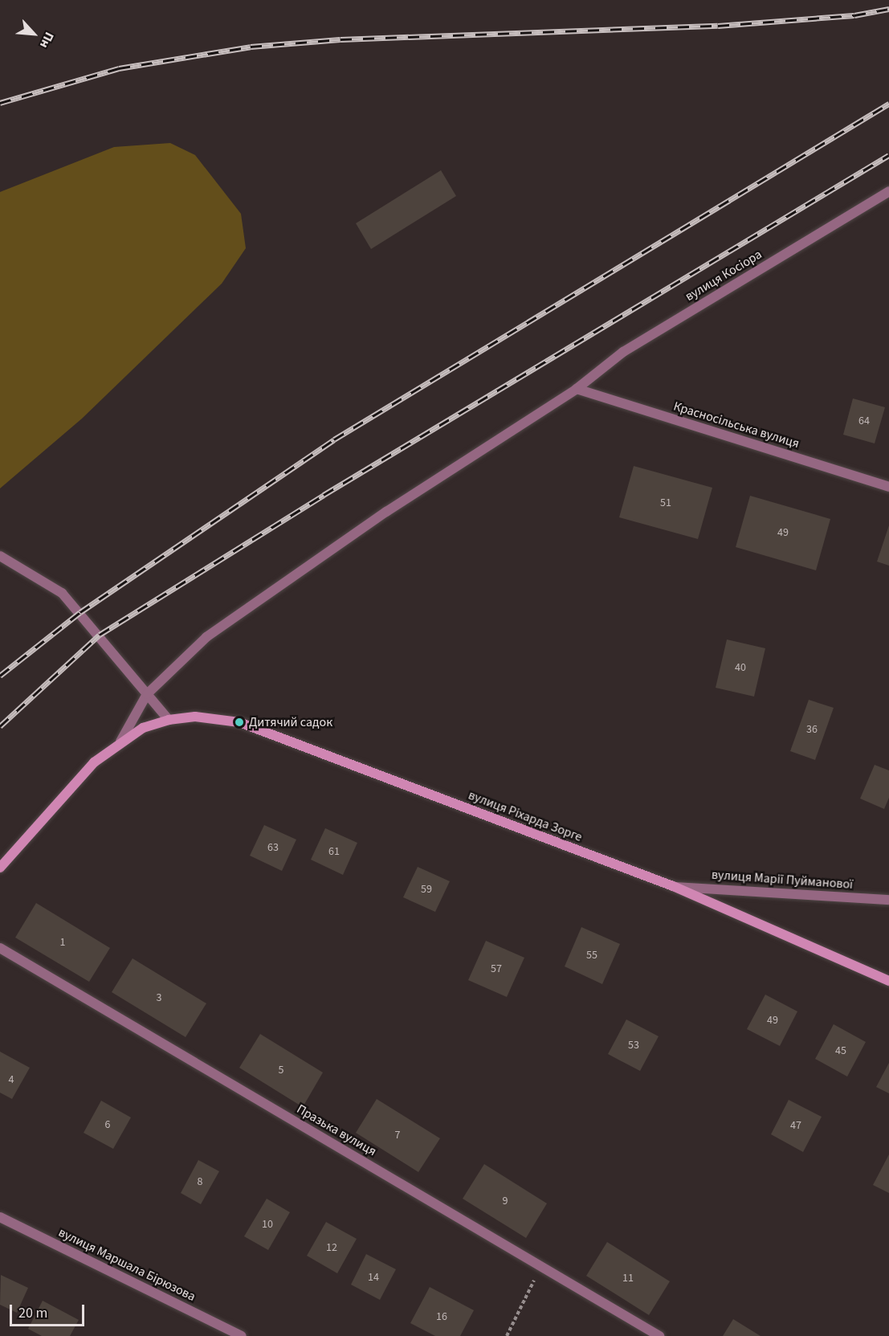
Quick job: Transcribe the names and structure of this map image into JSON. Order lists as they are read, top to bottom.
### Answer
{
  "streets": {
    "street": [
      "вулиця Косіора",
      "Красносільська вулиця",
      "вулиця Ріхарда Зорге",
      "вулиця Марії Пуйманової",
      "Празька вулиця",
      "вулиця Маршала Бірюзова"
    ]
  },
  "crossings": [
    ["вулиця Косіора", "Красносільська вулиця"],
    ["вулиця Косіора", "вулиця Ріхарда Зорге"],
    ["вулиця Ріхарда Зорге", "вулиця Марії Пуйманової"]
  ],
  "places": ["Дитячий садок"],
  "house_numbers": [
    "64",
    "51",
    "49",
    "40",
    "36",
    "63",
    "61",
    "59",
    "1",
    "55",
    "57",
    "3",
    "49",
    "53",
    "45",
    "5",
    "4",
    "6",
    "47",
    "7",
    "8",
    "9",
    "10",
    "12",
    "14",
    "11",
    "16"
  ],
  "scale_bar": "20 m",
  "north": "bottom right"
}
